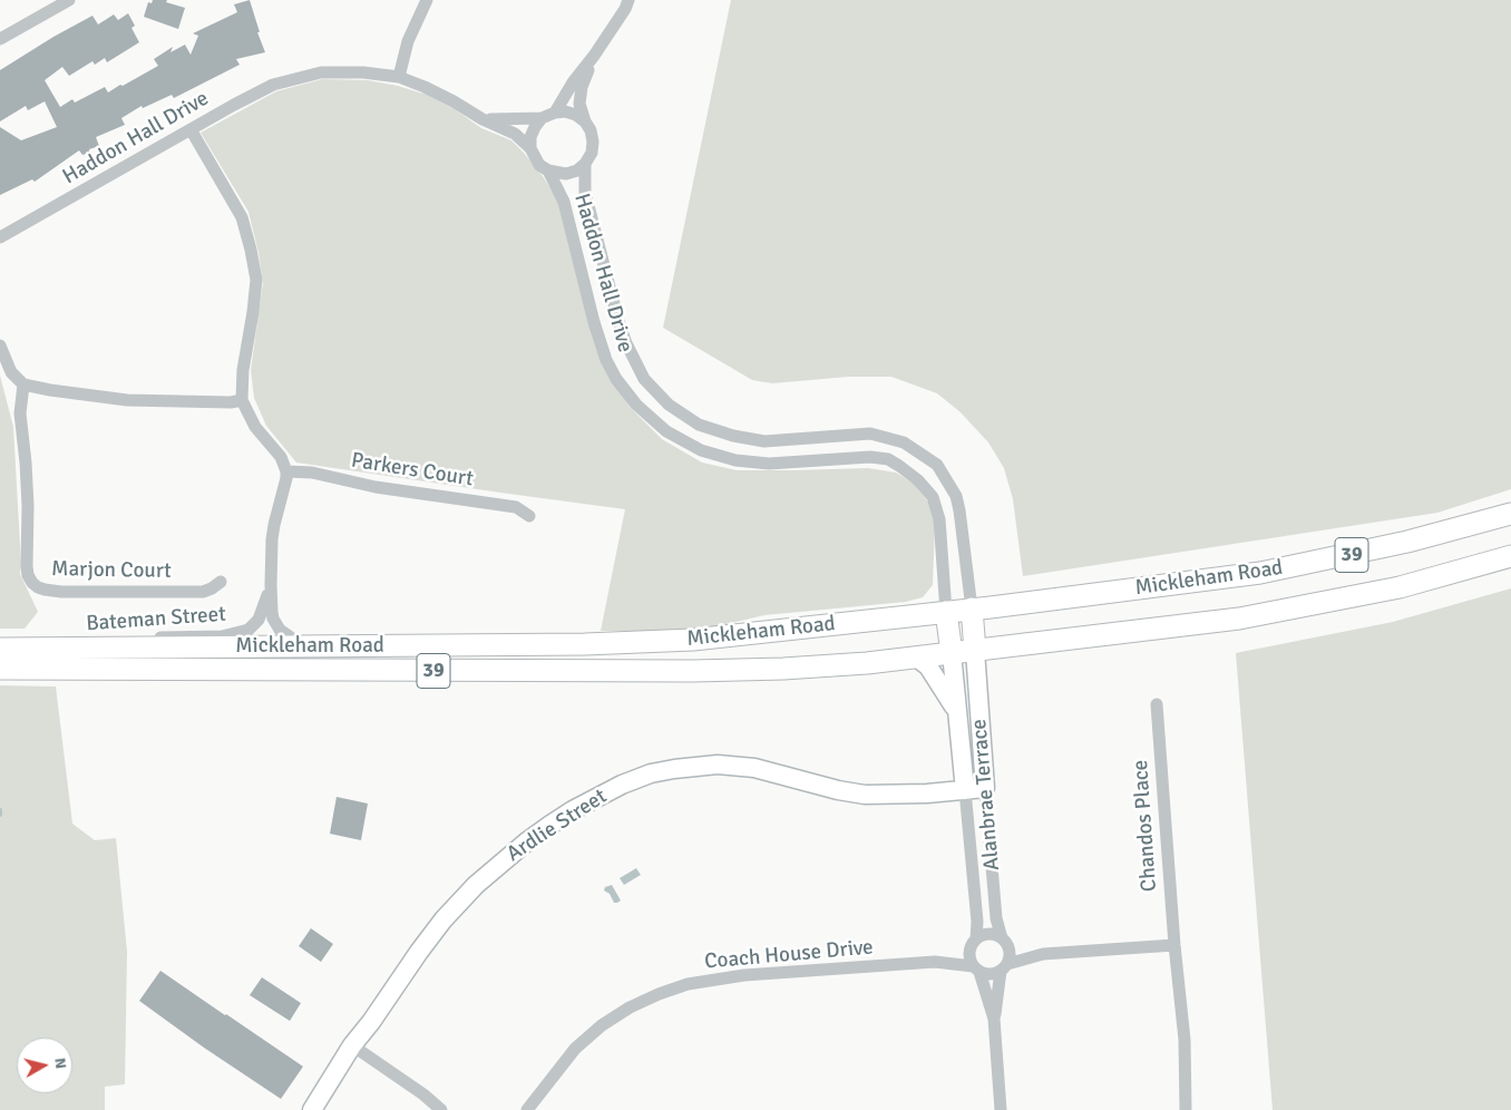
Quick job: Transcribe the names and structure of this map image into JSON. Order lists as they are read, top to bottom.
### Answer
{
  "streets": {
    "main road": ["39", "Mickleham Road"],
    "street": [
      "Haddon Hall Drive",
      "Parkers Court",
      "Marjon Court",
      "Bateman Street",
      "Alanbrae Terrace",
      "Ardlie Street",
      "Chandos Place",
      "Coach House Drive"
    ]
  },
  "crossings": [
    ["Haddon Hall Drive", "Mickleham Road"],
    ["Parkers Court", "Bateman Street"],
    ["Mickleham Road", "Bateman Street"],
    ["Mickleham Road", "Alanbrae Terrace"],
    ["Alanbrae Terrace", "Ardlie Street"],
    ["Alanbrae Terrace", "Coach House Drive"]
  ],
  "north": "right"
}
